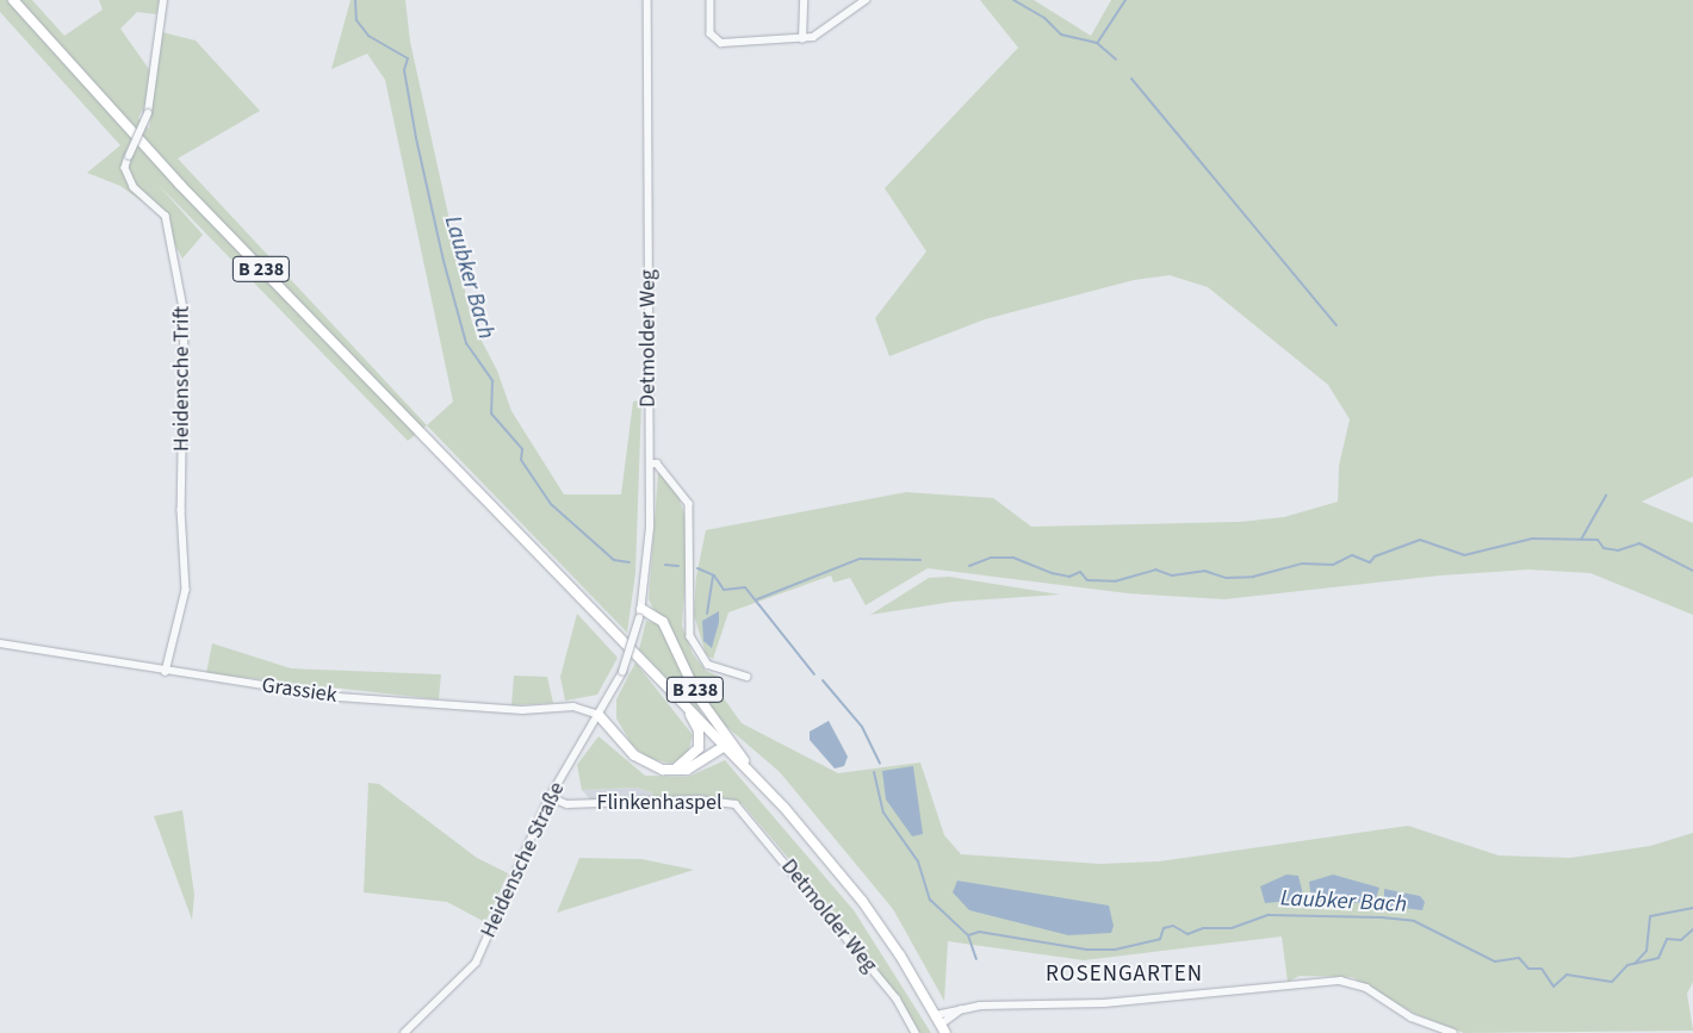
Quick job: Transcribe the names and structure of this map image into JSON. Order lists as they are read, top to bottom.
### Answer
{
  "streets": {
    "main road": ["B 238", "Detmolder Weg"],
    "street": [
      "Heidensche Trift",
      "Grassiek",
      "Flinkenhaspel",
      "Heidensche Straße"
    ]
  },
  "crossings": [
    ["B 238", "Detmolder Weg"],
    ["Detmolder Weg", "Flinkenhaspel"],
    ["Detmolder Weg", "Heidensche Straße"],
    ["Heidensche Trift", "Grassiek"],
    ["Grassiek", "Heidensche Straße"],
    ["Flinkenhaspel", "Heidensche Straße"]
  ],
  "districts": ["ROSENGARTEN"],
  "water": ["Laubker Bach"]
}
